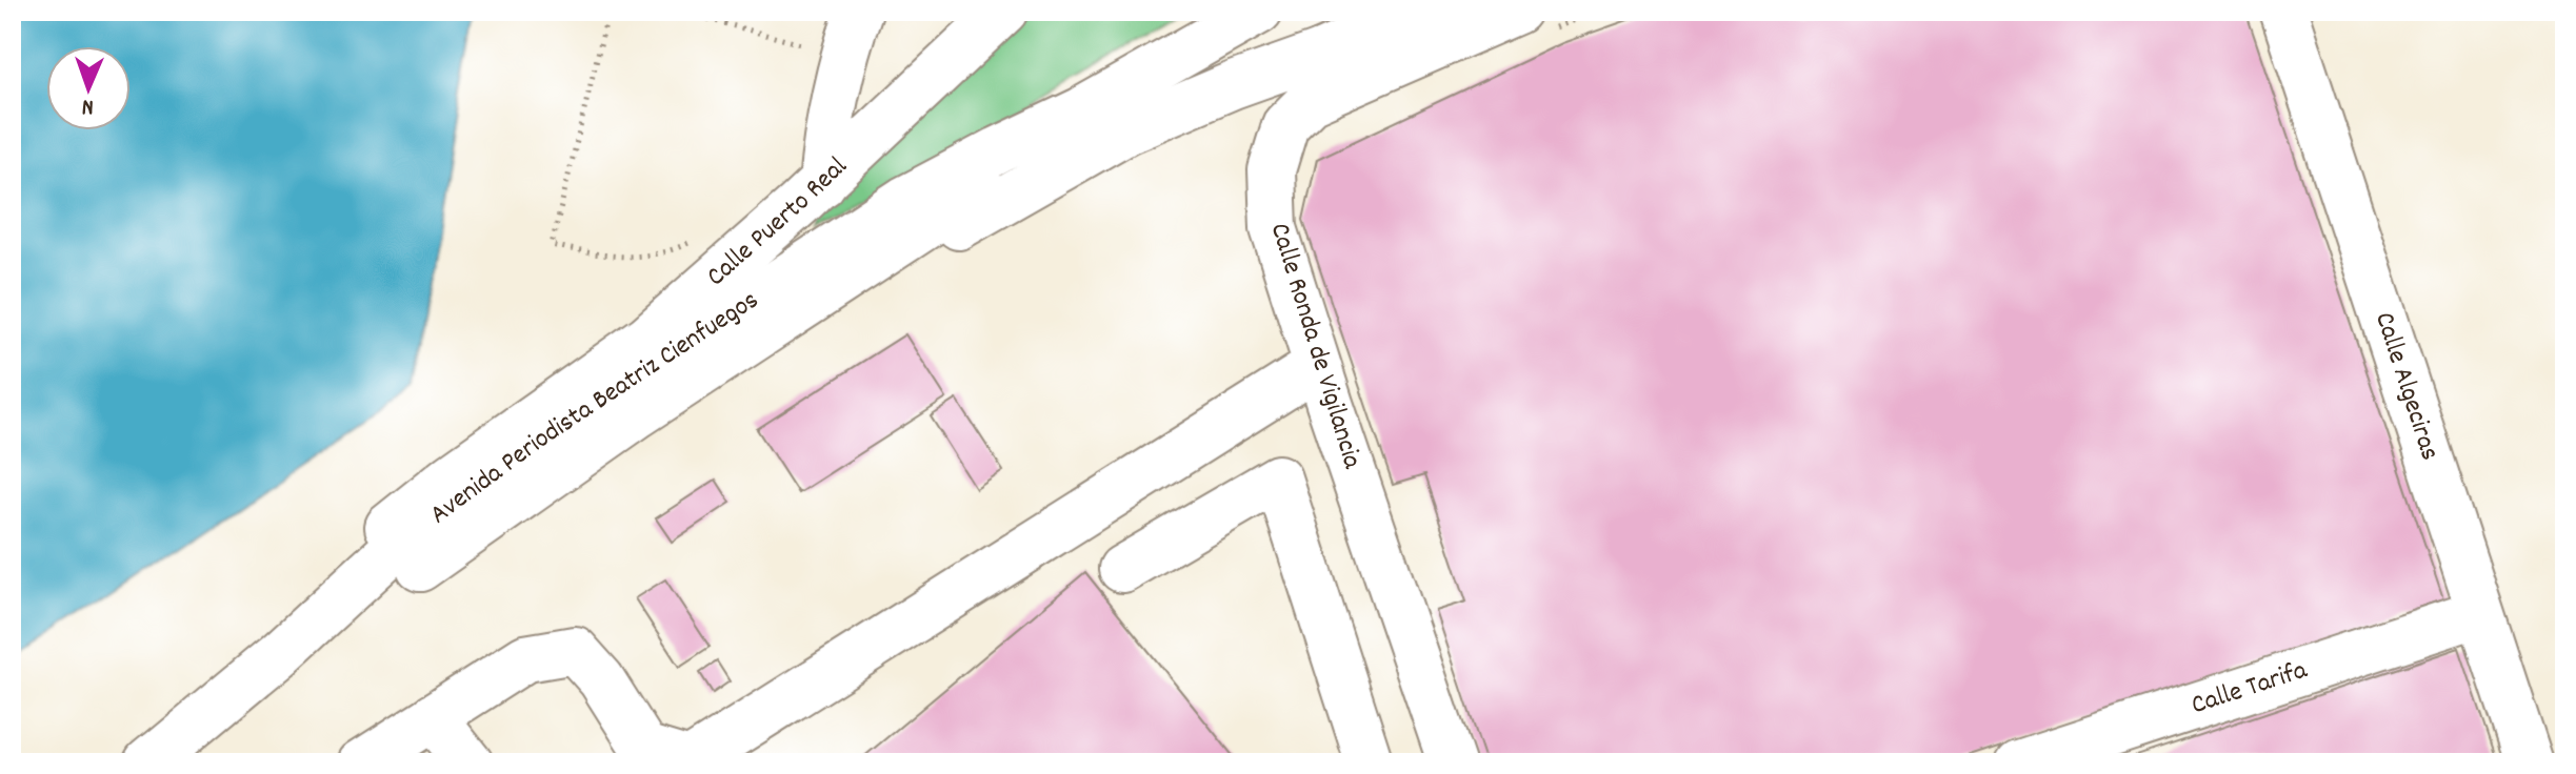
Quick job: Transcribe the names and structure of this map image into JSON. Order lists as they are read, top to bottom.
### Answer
{
  "streets": {
    "main road": [
      "Calle Puerto Real",
      "Calle Ronda de Vigilancia",
      "Calle Algeciras",
      "Avenida Periodista Beatriz Cienfuegos",
      "Calle Tarifa"
    ]
  },
  "crossings": [
    ["Calle Puerto Real", "Avenida Periodista Beatriz Cienfuegos"],
    ["Calle Algeciras", "Calle Tarifa"]
  ],
  "north": "bottom"
}
